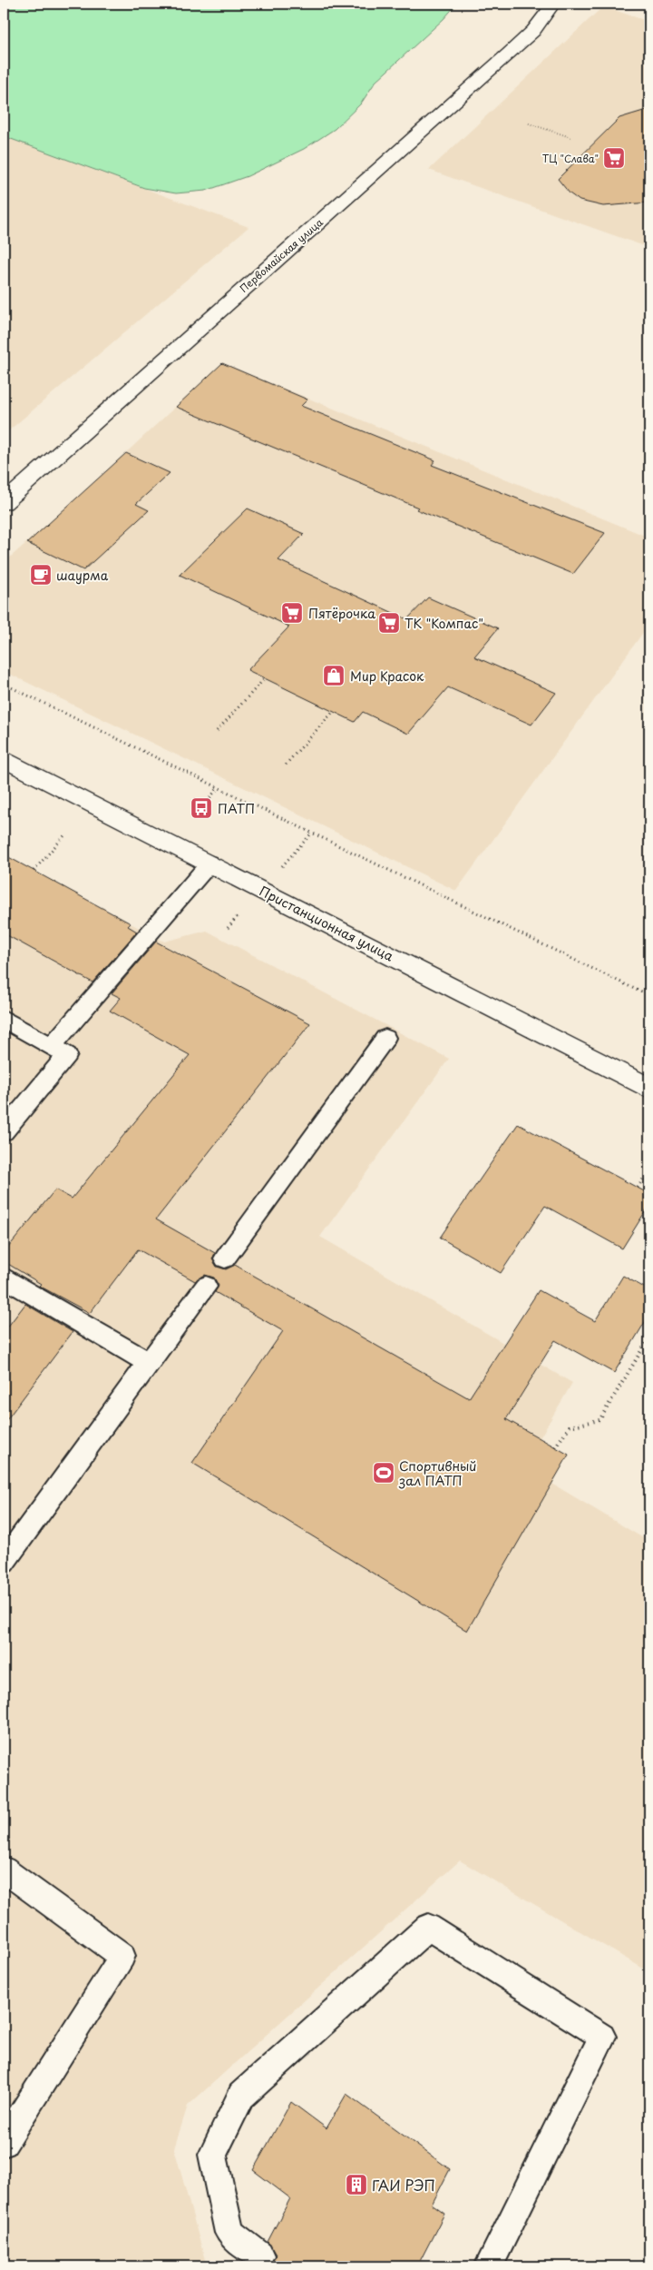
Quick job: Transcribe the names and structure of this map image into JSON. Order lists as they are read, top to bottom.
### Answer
{
  "streets": {
    "main road": ["Первомайская улица", "Пристанционная улица"]
  },
  "places": {
    "supermarket": ["ТЦ \"Слава\"", "Пятёрочка", "ТК \"Компас\""],
    "cafe": ["шаурма"],
    "shop": ["Мир Красок"],
    "bus stop": ["ПАТП"],
    "sports": ["Спортивный зал ПАТП"],
    "building": ["ГАИ РЭП"]
  }
}
